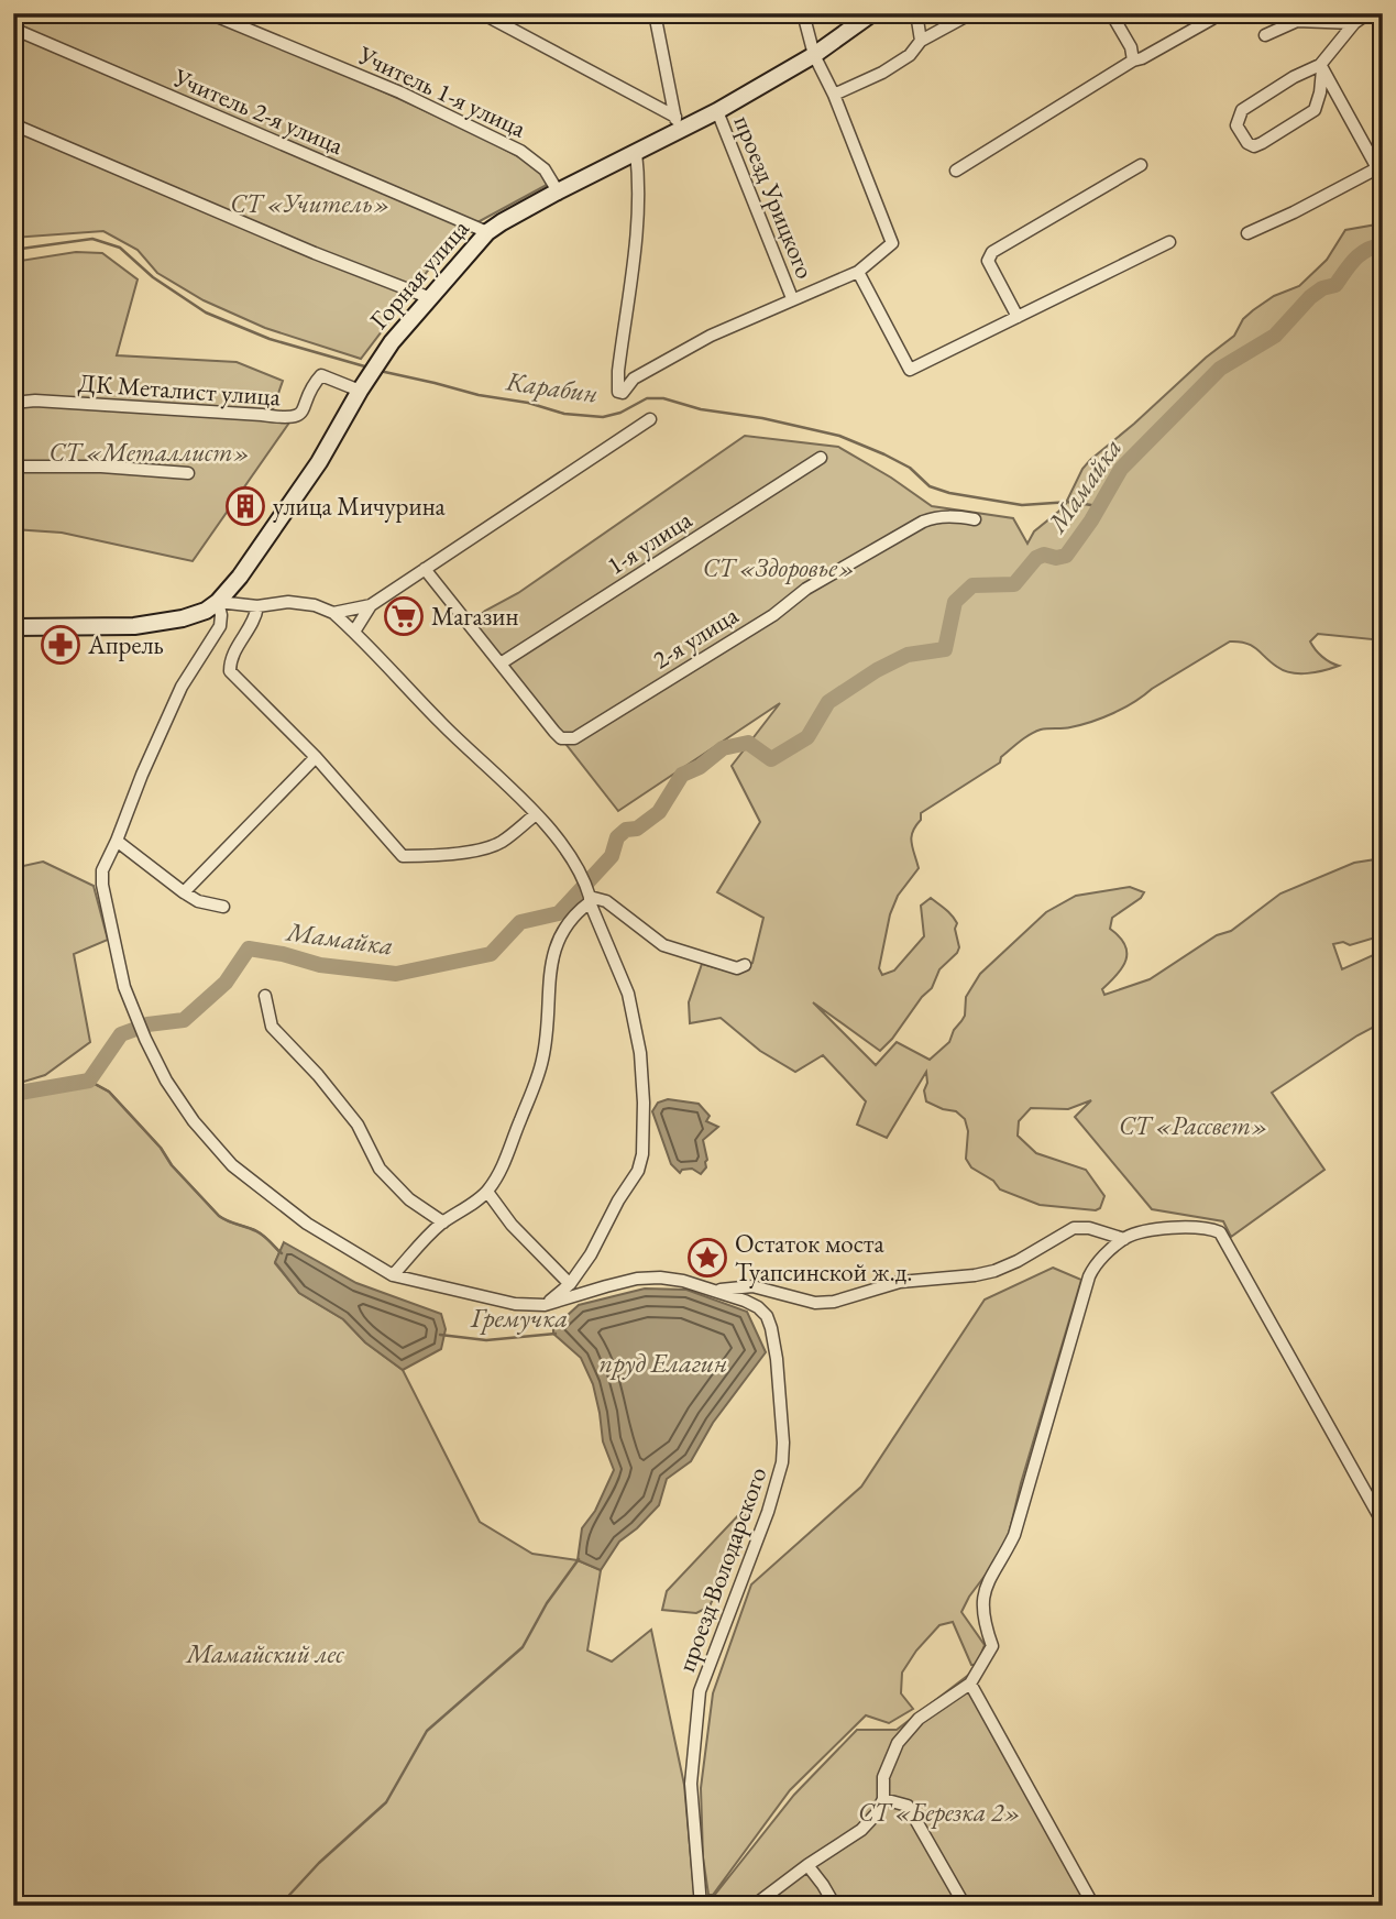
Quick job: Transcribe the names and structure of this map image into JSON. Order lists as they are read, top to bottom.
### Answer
{
  "streets": {
    "street": [
      "Учитель 1-я улица",
      "Учитель 2-я улица",
      "проезд Урицкого",
      "Горная улица",
      "ДК Металист улица",
      "1-я улица",
      "2-я улица",
      "проезд Володарского"
    ]
  },
  "crossings": [
    ["Учитель 1-я улица", "Горная улица"],
    ["Учитель 2-я улица", "Горная улица"],
    ["проезд Урицкого", "Горная улица"],
    ["Горная улица", "ДК Металист улица"],
    ["Горная улица", "проезд Володарского"],
    ["1-я улица", "2-я улица"]
  ],
  "water": [
    "Карабин",
    "Мамайка",
    "Гремучка",
    "пруд Елагин"
  ],
  "parks": [
    "СТ «Учитель»",
    "СТ «Металлист»",
    "СТ «Здоровье»",
    "СТ «Рассвет»",
    "Мамайский лес",
    "СТ «Березка 2»"
  ],
  "places": {
    "building": ["улица Мичурина"],
    "supermarket": ["Магазин"],
    "pharmacy": ["Апрель"],
    "place": ["Остаток моста Туапсинской ж.д."]
  }
}
